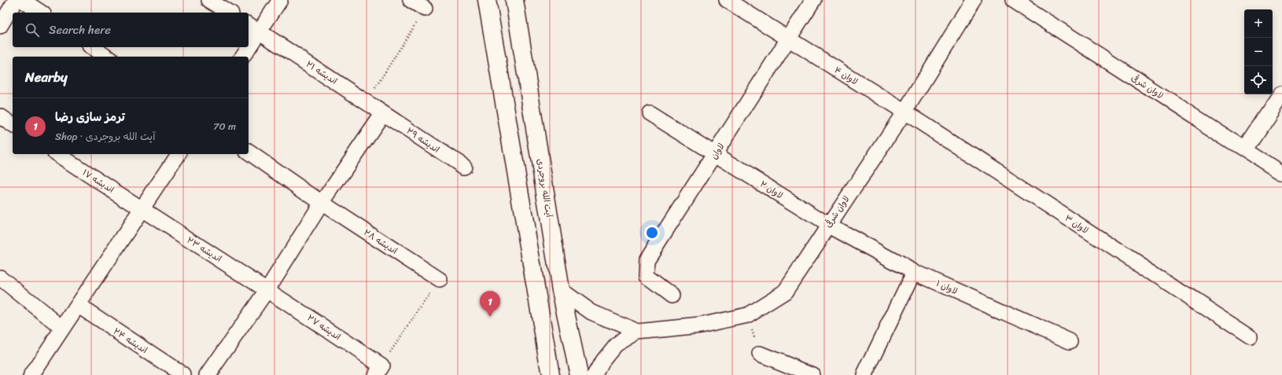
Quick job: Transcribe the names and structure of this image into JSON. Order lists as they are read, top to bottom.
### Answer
{
  "streets": {
    "main road": ["آیت الله بروجردی"],
    "street": [
      "اندیشه ۲۱",
      "لاوان ۴",
      "لاوان شرقی",
      "اندیشه ۲۹",
      "لاوان",
      "اندیشه ۱۷",
      "لاوان ۲",
      "لاوان ۳",
      "اندیشه ۲۸",
      "اندیشه ۲۳",
      "لاوان ۱",
      "اندیشه ۲۷",
      "اندیشه ۲۴"
    ]
  },
  "crossings": [
    ["اندیشه ۲۱", "اندیشه ۲۹"],
    ["لاوان ۴", "لاوان شرقی"],
    ["لاوان ۴", "لاوان"],
    ["لاوان ۴", "لاوان ۳"],
    ["لاوان شرقی", "لاوان ۲"],
    ["لاوان شرقی", "لاوان ۳"],
    ["لاوان شرقی", "لاوان ۱"],
    ["لاوان", "لاوان ۲"],
    ["اندیشه ۱۷", "اندیشه ۲۳"],
    ["لاوان ۲", "لاوان ۱"],
    ["اندیشه ۲۳", "اندیشه ۲۷"]
  ],
  "page": {
    "map_buttons": ["+", "−"],
    "search": "Search here",
    "heading": "Nearby",
    "list": [
      {
        "mark": "1",
        "name": "ترمز سازی رضا",
        "note": "Shop · آیت الله بروجردی",
        "value": "70 m"
      }
    ],
    "pins": "1"
  }
}
